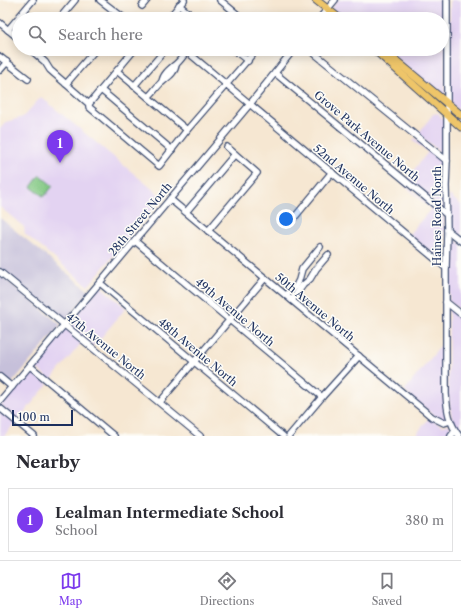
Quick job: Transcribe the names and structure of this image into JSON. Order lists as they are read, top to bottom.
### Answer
{
  "streets": {
    "street": [
      "Grove Park Avenue North",
      "52nd Avenue North",
      "Haines Road North",
      "28th Street North",
      "50th Avenue North",
      "49th Avenue North",
      "47th Avenue North",
      "48th Avenue North"
    ]
  },
  "crossings": [
    ["Grove Park Avenue North", "Haines Road North"],
    ["Grove Park Avenue North", "28th Street North"],
    ["52nd Avenue North", "Haines Road North"],
    ["52nd Avenue North", "28th Street North"],
    ["Haines Road North", "50th Avenue North"],
    ["28th Street North", "50th Avenue North"],
    ["28th Street North", "49th Avenue North"],
    ["28th Street North", "47th Avenue North"],
    ["28th Street North", "48th Avenue North"]
  ],
  "scale_bar": "100 m",
  "page": {
    "search": "Search here",
    "pins": "1",
    "scale": "100 m",
    "heading": "Nearby",
    "list": [
      {
        "mark": "1",
        "name": "Lealman Intermediate School",
        "note": "School",
        "value": "380 m"
      }
    ],
    "nav": ["Map", "Directions", "Saved"]
  }
}
